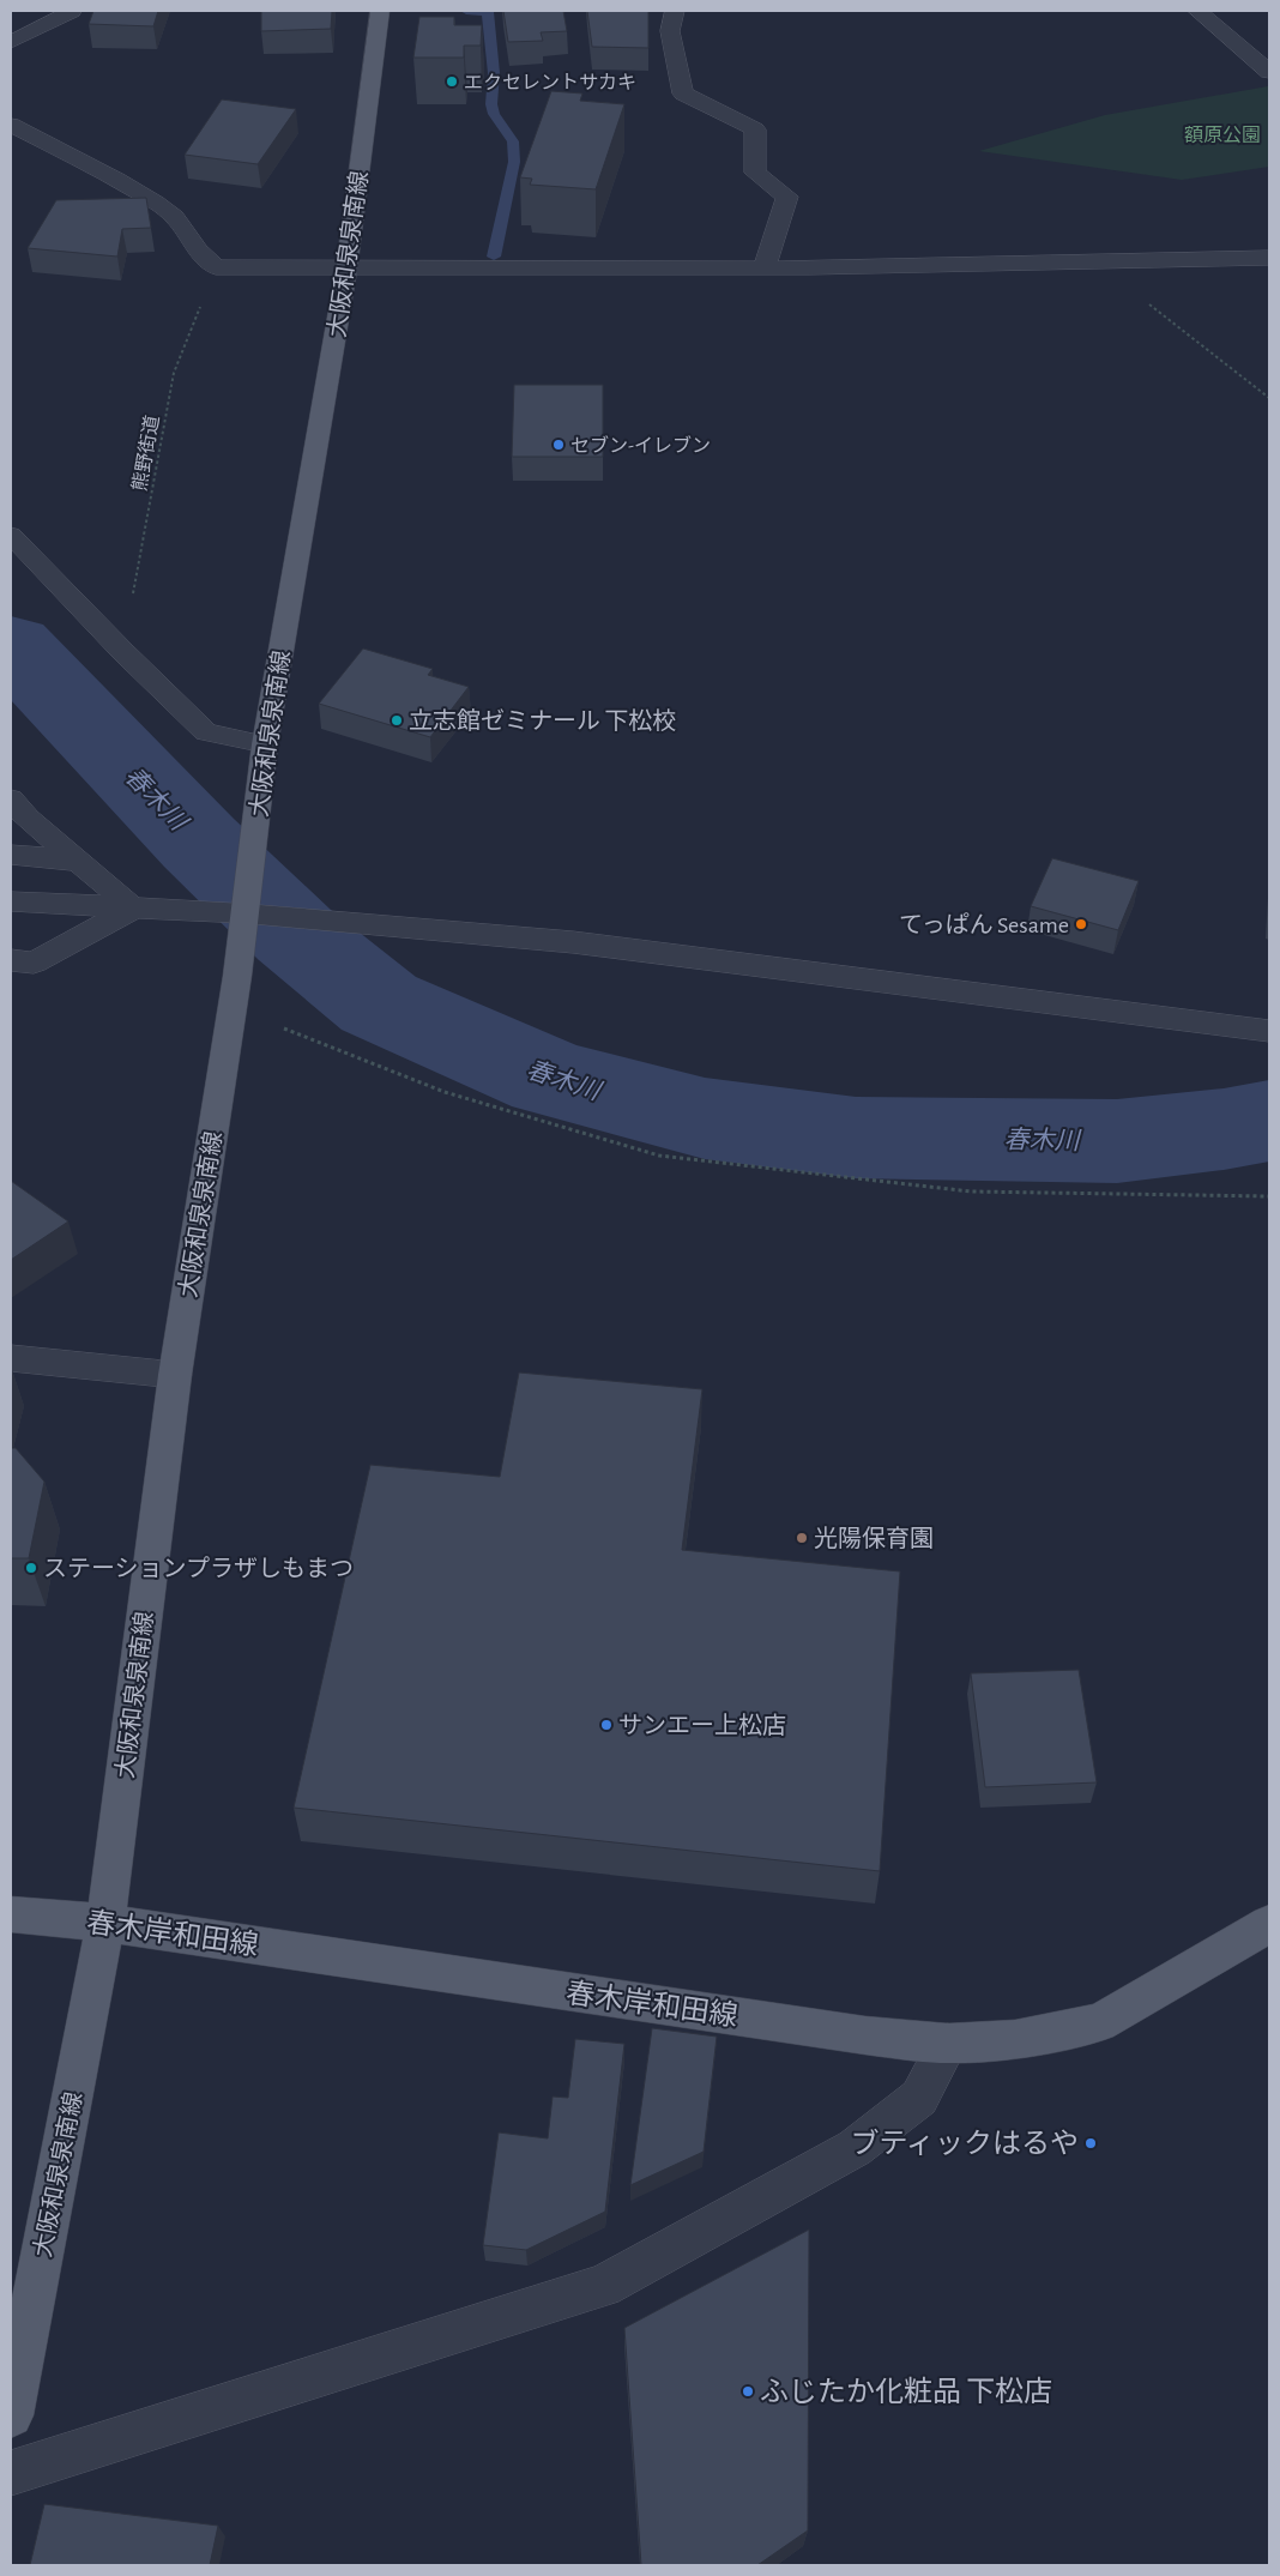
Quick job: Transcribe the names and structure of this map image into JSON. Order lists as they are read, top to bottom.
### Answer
{
  "streets": {
    "main road": ["大阪和泉泉南線", "春木岸和田線"],
    "path": ["熊野街道"]
  },
  "crossings": [
    ["大阪和泉泉南線", "春木岸和田線"]
  ],
  "water": ["春木川"],
  "parks": ["額原公園"],
  "places": [
    "エクセレントサカキ",
    "セブン-イレブン",
    "立志館ゼミナール 下松校",
    "てっぱん Sesame",
    "光陽保育園",
    "ステーションプラザしもまつ",
    "サンエー上松店",
    "ブティックはるや",
    "ふじたか化粧品 下松店"
  ]
}
